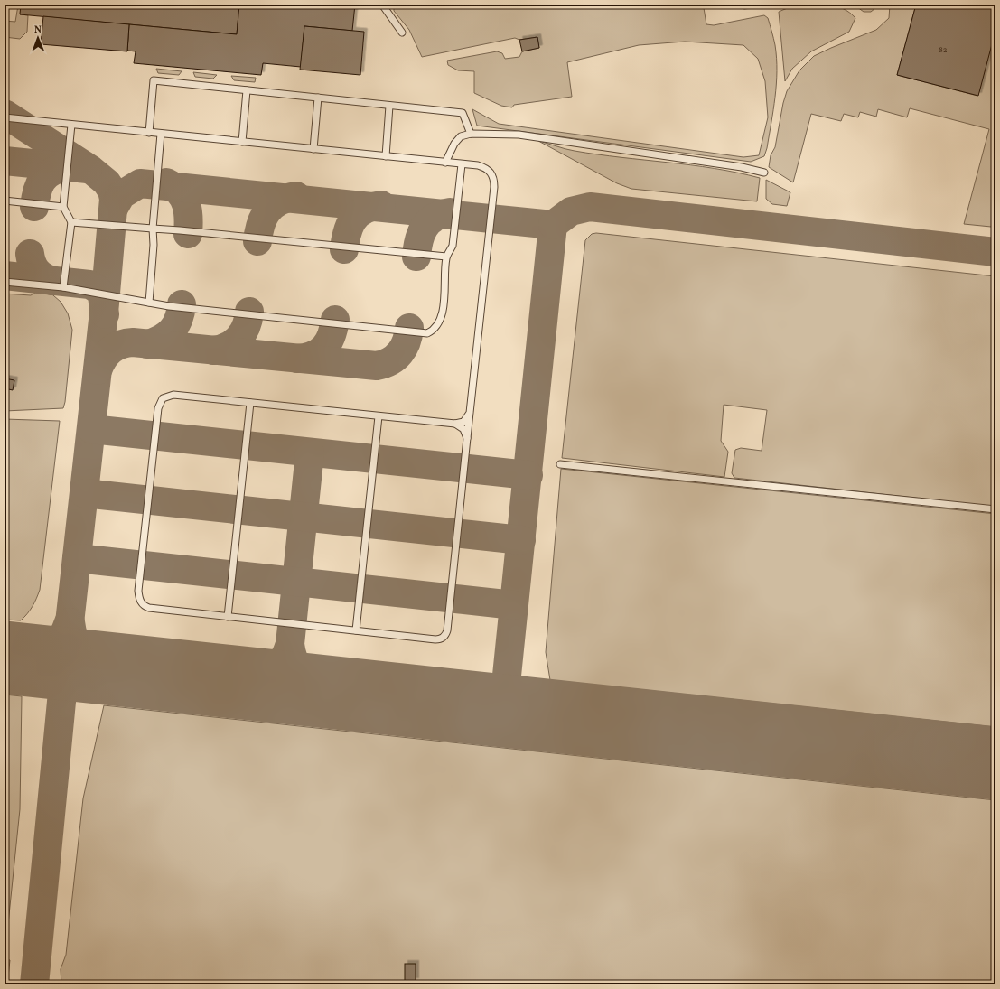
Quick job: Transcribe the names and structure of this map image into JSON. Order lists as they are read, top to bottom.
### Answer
{
  "house_numbers": ["82"],
  "north": "top"
}
